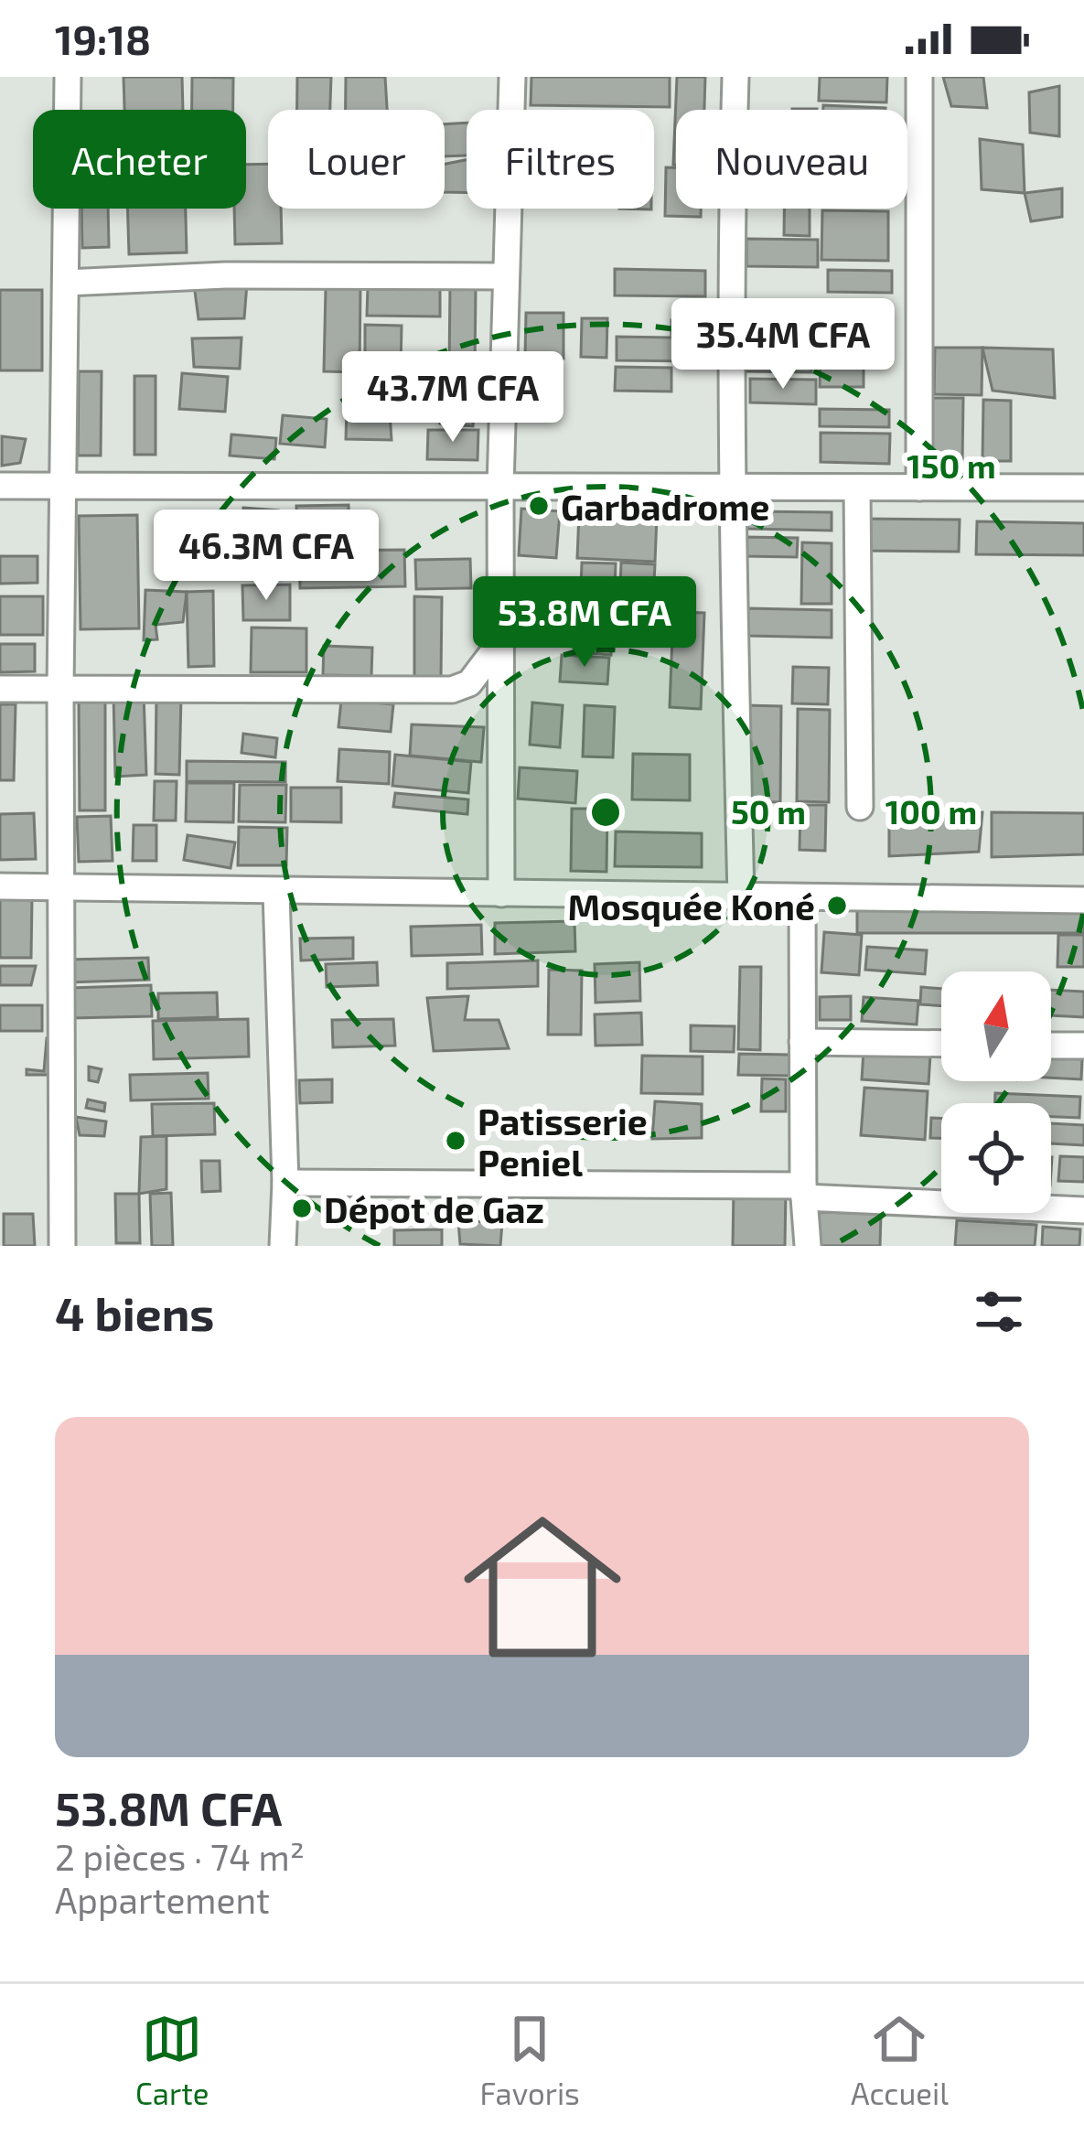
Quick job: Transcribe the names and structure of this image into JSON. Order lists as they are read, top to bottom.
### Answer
{
  "places": [
    "Garbadrome",
    "Mosquée Koné",
    "Patisserie Peniel",
    "Dépot de Gaz"
  ],
  "north": "top",
  "page": {
    "status": "19:18",
    "chip": [
      "Acheter",
      "Louer",
      "Filtres",
      "Nouveau"
    ],
    "price": [
      "35.4M CFA",
      "43.7M CFA",
      "46.3M CFA",
      "53.8M CFA"
    ],
    "heading": "4 biens",
    "list": [
      {
        "name": "53.8M CFA",
        "note": "2 pièces · 74 m² · Appartement"
      }
    ],
    "tabs": ["Carte", "Favoris", "Accueil"]
  },
  "rings": ["150 m", "50 m", "100 m"]
}
